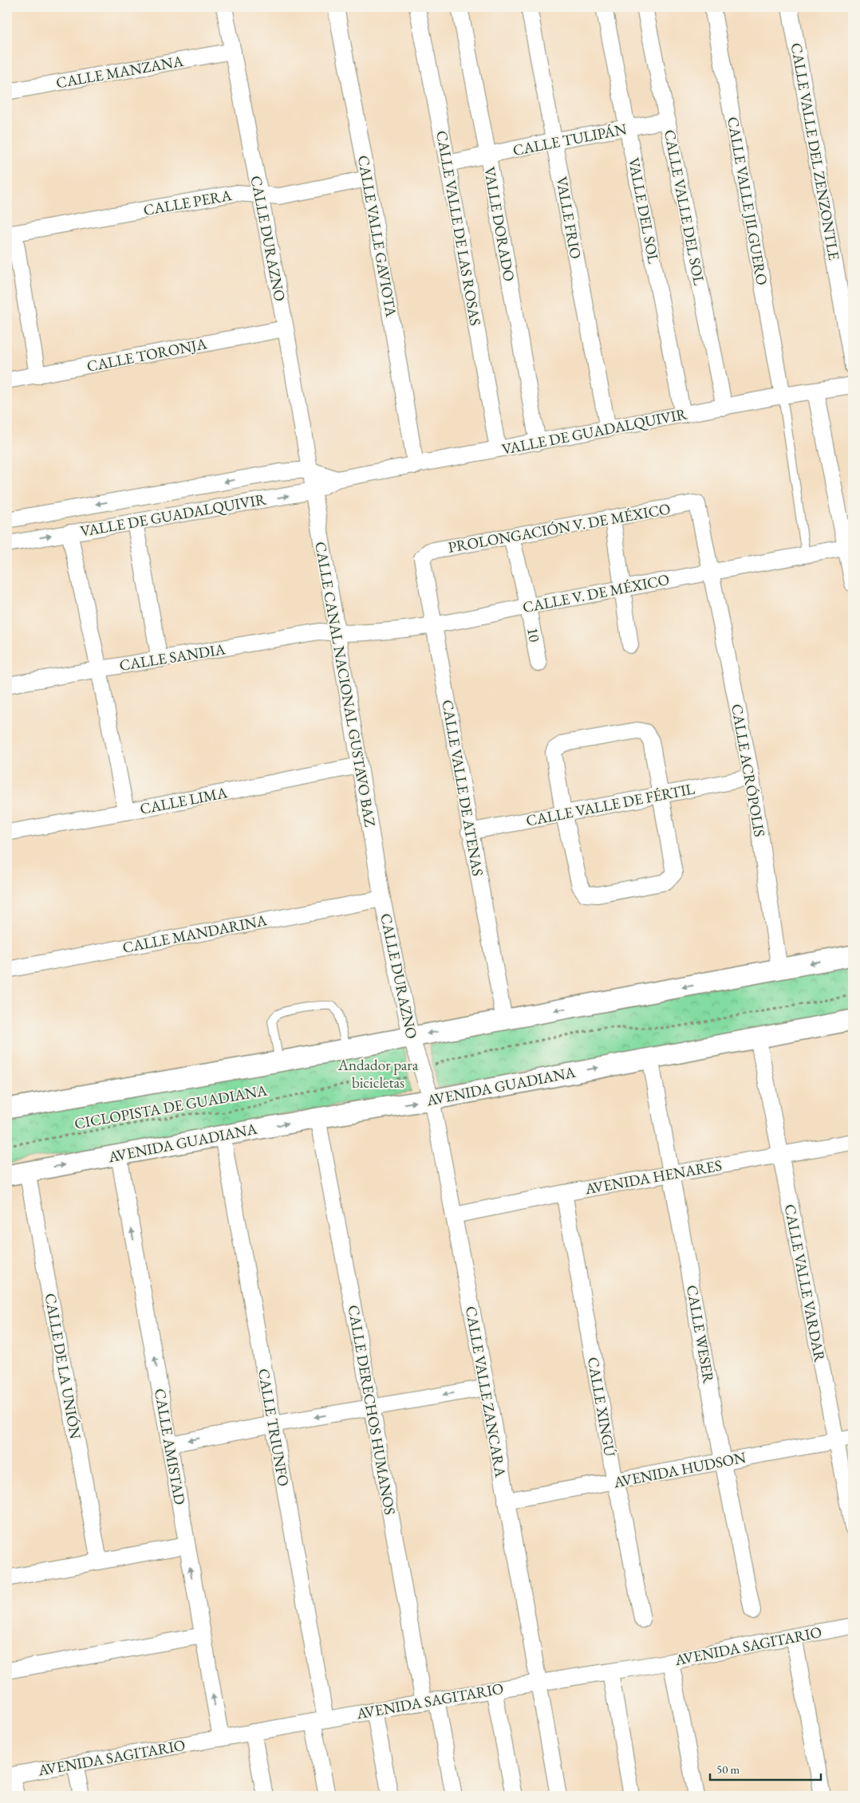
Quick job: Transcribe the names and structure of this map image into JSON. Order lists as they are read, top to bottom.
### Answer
{
  "streets": {
    "street": [
      "CALLE MANZANA",
      "CALLE TULIPÁN",
      "CALLE VALLE DEL ZENZONTLE",
      "CALLE VALLE JILGUERO",
      "CALLE PERA",
      "CALLE VALLE DEL SOL",
      "VALLE DEL SOL",
      "VALLE FRIO",
      "VALLE DORADO",
      "CALLE VALLE DE LAS ROSAS",
      "CALLE VALLE GAVIOTA",
      "CALLE DURAZNO",
      "CALLE TORONJA",
      "VALLE DE GUADALQUIVIR",
      "PROLONGACIÓN V. DE MÉXICO",
      "CALLE V. DE MÉXICO",
      "10",
      "CALLE SANDIA",
      "CALLE CANAL NACIONAL GUSTAVO BAZ",
      "CALLE ACRÓPOLIS",
      "CALLE VALLE DE ATENAS",
      "CALLE LIMA",
      "CALLE VALLE DE FÉRTIL",
      "CALLE MANDARINA",
      "AVENIDA GUADIANA",
      "AVENIDA HENARES",
      "CALLE VALLE VARDAR",
      "CALLE WESER",
      "CALLE DE LA UNIÓN",
      "CALLE VALLE ZANCARA",
      "CALLE XINGÚ",
      "CALLE DERECHOS HUMANOS",
      "CALLE TRIUNFO",
      "CALLE AMISTAD",
      "AVENIDA HUDSON",
      "AVENIDA SAGITARIO"
    ],
    "path": ["CICLOPISTA DE GUADIANA"]
  },
  "crossings": [
    ["CALLE MANZANA", "CALLE DURAZNO"],
    ["CALLE TULIPÁN", "CALLE VALLE DEL SOL"],
    ["CALLE TULIPÁN", "VALLE DEL SOL"],
    ["CALLE TULIPÁN", "VALLE FRIO"],
    ["CALLE TULIPÁN", "VALLE DORADO"],
    ["CALLE TULIPÁN", "CALLE VALLE DE LAS ROSAS"],
    ["CALLE VALLE JILGUERO", "VALLE DE GUADALQUIVIR"],
    ["CALLE PERA", "CALLE VALLE GAVIOTA"],
    ["CALLE PERA", "CALLE DURAZNO"],
    ["CALLE VALLE DEL SOL", "VALLE DE GUADALQUIVIR"],
    ["VALLE DEL SOL", "VALLE DE GUADALQUIVIR"],
    ["VALLE FRIO", "VALLE DE GUADALQUIVIR"],
    ["VALLE DORADO", "VALLE DE GUADALQUIVIR"],
    ["CALLE VALLE DE LAS ROSAS", "VALLE DE GUADALQUIVIR"],
    ["CALLE VALLE GAVIOTA", "VALLE DE GUADALQUIVIR"],
    ["CALLE DURAZNO", "CALLE TORONJA"],
    ["CALLE DURAZNO", "VALLE DE GUADALQUIVIR"],
    ["CALLE DURAZNO", "CALLE CANAL NACIONAL GUSTAVO BAZ"],
    ["CALLE DURAZNO", "CALLE MANDARINA"],
    ["CALLE DURAZNO", "AVENIDA GUADIANA"],
    ["CALLE DURAZNO", "CICLOPISTA DE GUADIANA"],
    ["CALLE DURAZNO", "CALLE VALLE ZANCARA"],
    ["VALLE DE GUADALQUIVIR", "CALLE CANAL NACIONAL GUSTAVO BAZ"],
    ["PROLONGACIÓN V. DE MÉXICO", "10"],
    ["PROLONGACIÓN V. DE MÉXICO", "CALLE ACRÓPOLIS"],
    ["PROLONGACIÓN V. DE MÉXICO", "CALLE VALLE DE ATENAS"],
    ["CALLE V. DE MÉXICO", "10"],
    ["CALLE V. DE MÉXICO", "CALLE SANDIA"],
    ["CALLE V. DE MÉXICO", "CALLE CANAL NACIONAL GUSTAVO BAZ"],
    ["CALLE V. DE MÉXICO", "CALLE ACRÓPOLIS"],
    ["CALLE V. DE MÉXICO", "CALLE VALLE DE ATENAS"],
    ["CALLE SANDIA", "CALLE CANAL NACIONAL GUSTAVO BAZ"],
    ["CALLE CANAL NACIONAL GUSTAVO BAZ", "CALLE LIMA"],
    ["CALLE CANAL NACIONAL GUSTAVO BAZ", "CALLE MANDARINA"],
    ["CALLE ACRÓPOLIS", "CALLE VALLE DE FÉRTIL"],
    ["CALLE VALLE DE ATENAS", "CALLE VALLE DE FÉRTIL"],
    ["AVENIDA GUADIANA", "CALLE VALLE VARDAR"],
    ["AVENIDA GUADIANA", "CALLE WESER"],
    ["AVENIDA GUADIANA", "CALLE DE LA UNIÓN"],
    ["AVENIDA GUADIANA", "CALLE VALLE ZANCARA"],
    ["AVENIDA GUADIANA", "CALLE DERECHOS HUMANOS"],
    ["AVENIDA GUADIANA", "CALLE TRIUNFO"],
    ["AVENIDA GUADIANA", "CALLE AMISTAD"],
    ["AVENIDA HENARES", "CALLE VALLE VARDAR"],
    ["AVENIDA HENARES", "CALLE WESER"],
    ["AVENIDA HENARES", "CALLE VALLE ZANCARA"],
    ["AVENIDA HENARES", "CALLE XINGÚ"],
    ["CALLE VALLE VARDAR", "AVENIDA HUDSON"],
    ["CALLE WESER", "AVENIDA HUDSON"],
    ["CALLE VALLE ZANCARA", "AVENIDA HUDSON"],
    ["CALLE VALLE ZANCARA", "AVENIDA SAGITARIO"],
    ["CALLE XINGÚ", "AVENIDA HUDSON"],
    ["CALLE DERECHOS HUMANOS", "AVENIDA SAGITARIO"],
    ["CALLE TRIUNFO", "AVENIDA SAGITARIO"],
    ["CALLE AMISTAD", "AVENIDA SAGITARIO"]
  ],
  "one_way": ["CALLE AMISTAD"],
  "parks": ["Andador para bicicletas"],
  "scale_bar": "50 m"
}
